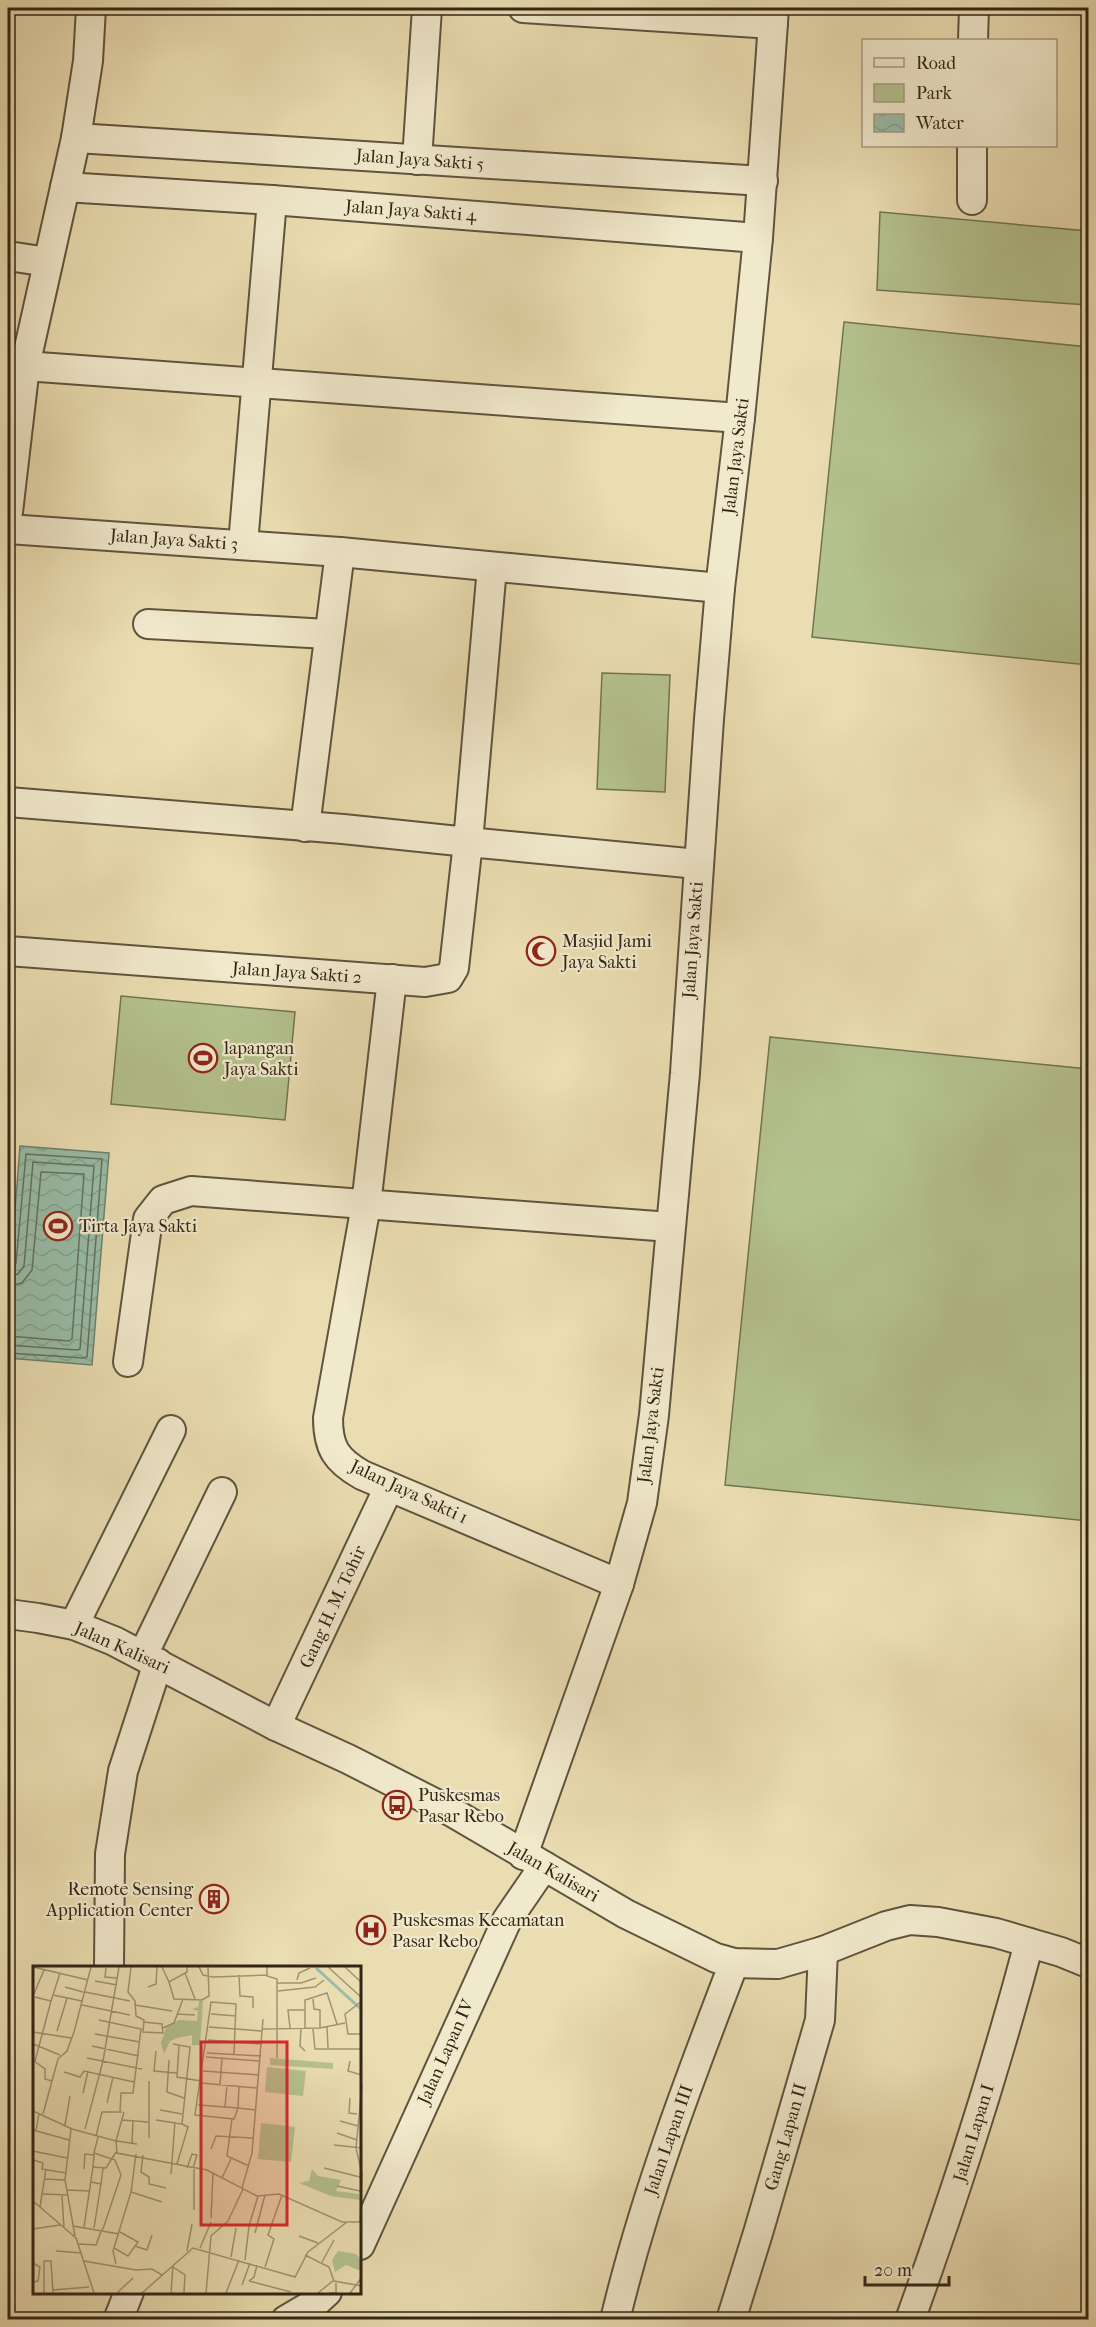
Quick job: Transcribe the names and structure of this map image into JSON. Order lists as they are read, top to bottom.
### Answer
{
  "streets": {
    "street": [
      "Jalan Jaya Sakti 5",
      "Jalan Jaya Sakti 4",
      "Jalan Jaya Sakti",
      "Jalan Jaya Sakti 3",
      "Jalan Jaya Sakti 2",
      "Jalan Jaya Sakti 1",
      "Gang H. M. Tohir",
      "Jalan Kalisari",
      "Jalan Lapan IV",
      "Jalan Lapan I",
      "Gang Lapan II",
      "Jalan Lapan III"
    ]
  },
  "crossings": [
    ["Jalan Jaya Sakti 5", "Jalan Jaya Sakti"],
    ["Jalan Jaya Sakti 4", "Jalan Jaya Sakti"],
    ["Jalan Jaya Sakti", "Jalan Jaya Sakti 3"],
    ["Jalan Jaya Sakti", "Jalan Jaya Sakti 1"],
    ["Jalan Jaya Sakti", "Jalan Kalisari"],
    ["Jalan Jaya Sakti", "Jalan Lapan IV"],
    ["Jalan Jaya Sakti 2", "Jalan Jaya Sakti 1"],
    ["Jalan Jaya Sakti 1", "Gang H. M. Tohir"],
    ["Gang H. M. Tohir", "Jalan Kalisari"],
    ["Jalan Kalisari", "Jalan Lapan IV"],
    ["Jalan Kalisari", "Jalan Lapan I"],
    ["Jalan Kalisari", "Gang Lapan II"],
    ["Jalan Kalisari", "Jalan Lapan III"]
  ],
  "places": {
    "mosque": ["Masjid Jami Jaya Sakti"],
    "sports": ["lapangan Jaya Sakti", "Tirta Jaya Sakti"],
    "bus stop": ["Puskesmas Pasar Rebo"],
    "building": ["Remote Sensing Application Center"],
    "hospital": ["Puskesmas Kecamatan Pasar Rebo"]
  },
  "legend": ["Road", "Park", "Water"],
  "scale_bar": "20 m"
}
